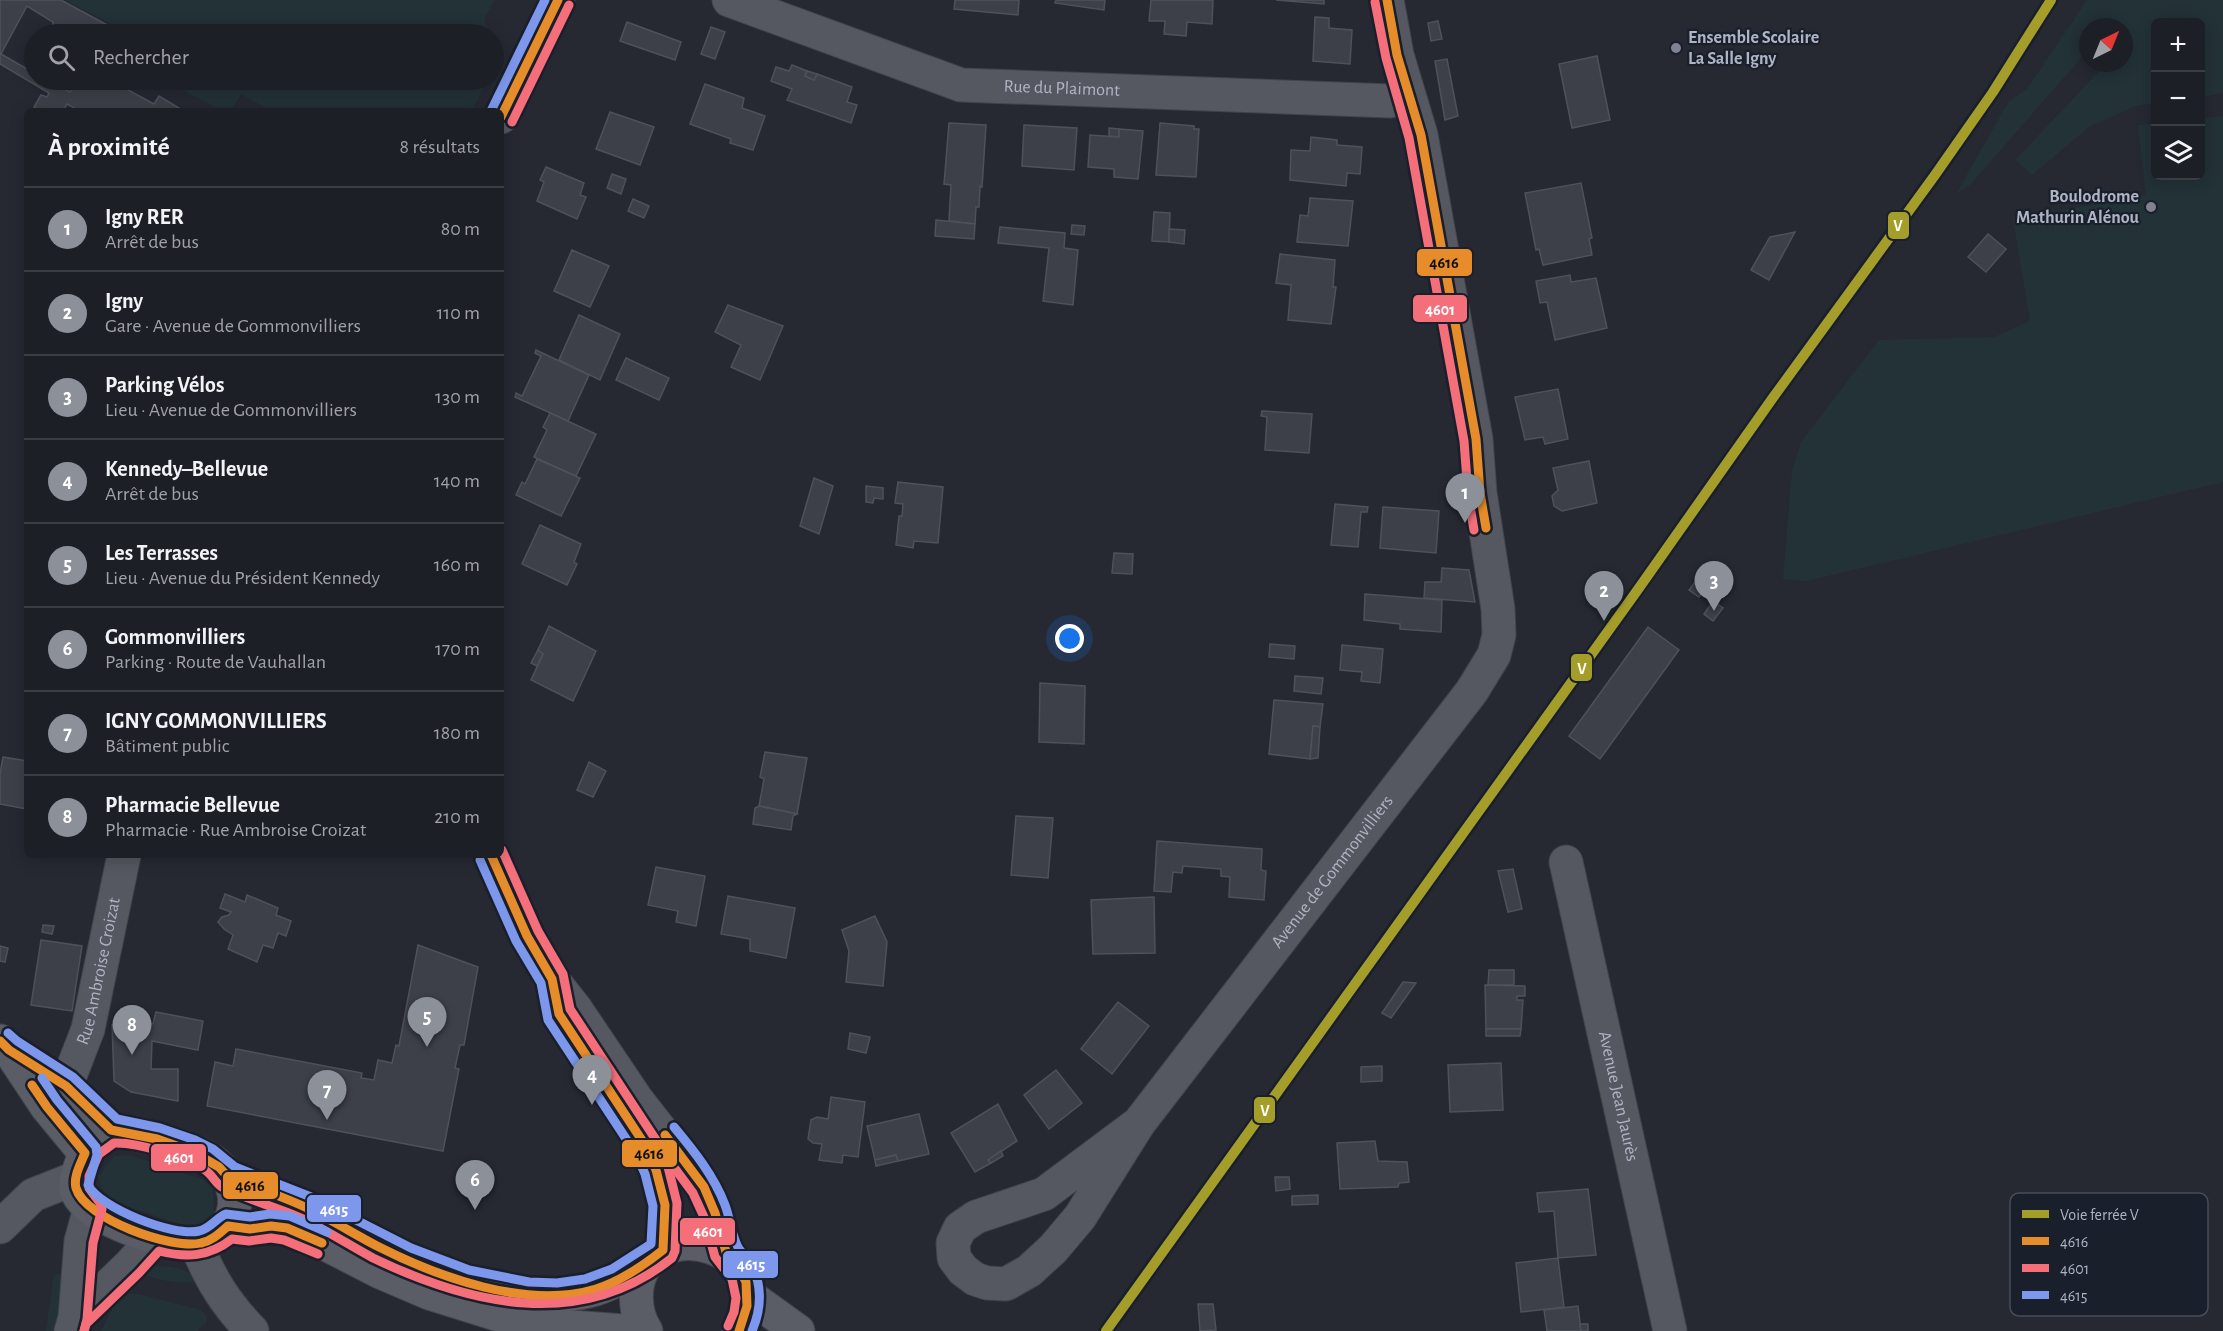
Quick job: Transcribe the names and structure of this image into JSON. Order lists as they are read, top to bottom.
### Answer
{
  "streets": {
    "street": [
      "Rue du Plaimont",
      "Avenue de Gommonvilliers",
      "Rue Ambroise Croizat",
      "Avenue Jean Jaurès"
    ]
  },
  "crossings": [
    ["Rue du Plaimont", "Avenue de Gommonvilliers"]
  ],
  "places": ["Ensemble Scolaire La Salle Igny", "Boulodrome Mathurin Alénou"],
  "lines": [
    "rail line V",
    "transit line 4616",
    "transit line 4615",
    "transit line 4601"
  ],
  "legend": [
    "Voie ferrée V",
    "4616",
    "4601",
    "4615"
  ],
  "north": "top right",
  "page": {
    "map_buttons": ["+", "−"],
    "search": "Rechercher",
    "heading": ["À proximité", "8 résultats"],
    "list": [
      {
        "mark": "1",
        "name": "Igny RER",
        "note": "Arrêt de bus",
        "value": "80 m"
      },
      {
        "mark": "2",
        "name": "Igny",
        "note": "Gare · Avenue de Gommonvilliers",
        "value": "110 m"
      },
      {
        "mark": "3",
        "name": "Parking Vélos",
        "note": "Lieu · Avenue de Gommonvilliers",
        "value": "130 m"
      },
      {
        "mark": "4",
        "name": "Kennedy–Bellevue",
        "note": "Arrêt de bus",
        "value": "140 m"
      },
      {
        "mark": "5",
        "name": "Les Terrasses",
        "note": "Lieu · Avenue du Président Kennedy",
        "value": "160 m"
      },
      {
        "mark": "6",
        "name": "Gommonvilliers",
        "note": "Parking · Route de Vauhallan",
        "value": "170 m"
      },
      {
        "mark": "7",
        "name": "IGNY GOMMONVILLIERS",
        "note": "Bâtiment public",
        "value": "180 m"
      },
      {
        "mark": "8",
        "name": "Pharmacie Bellevue",
        "note": "Pharmacie · Rue Ambroise Croizat",
        "value": "210 m"
      }
    ],
    "pins": [
      "1",
      "3",
      "2",
      "5",
      "8",
      "4",
      "7",
      "6"
    ]
  }
}
